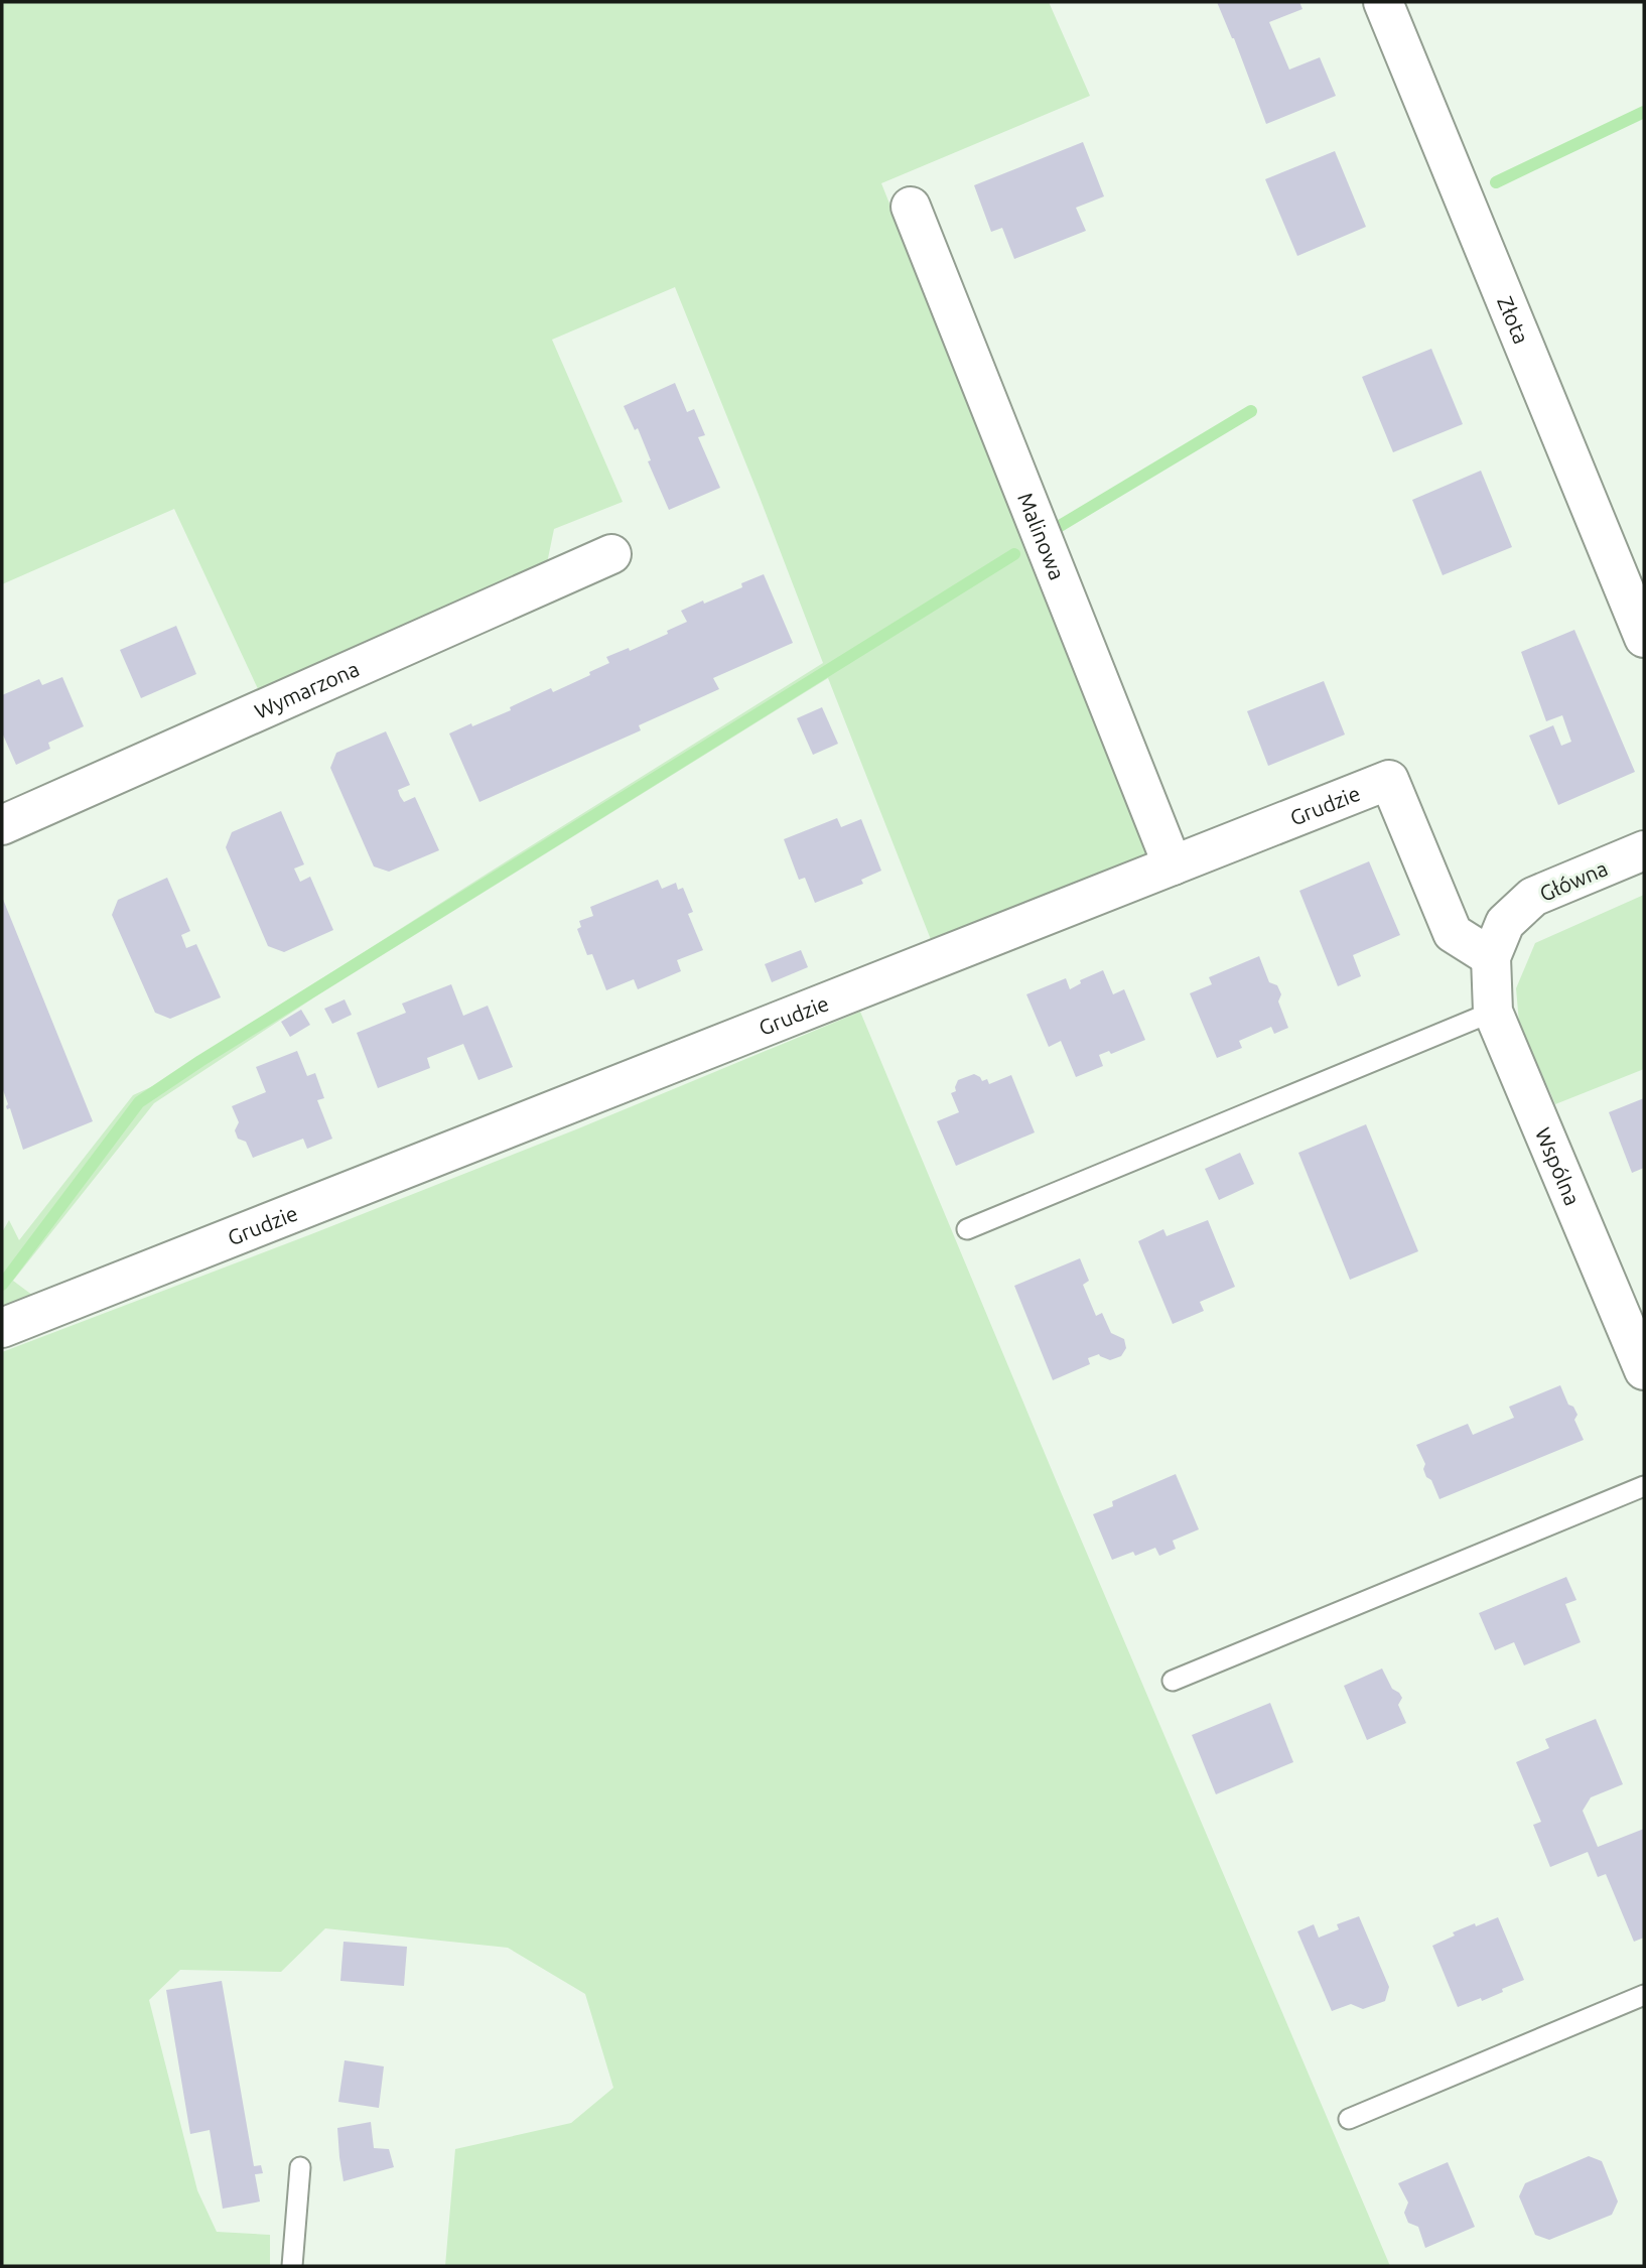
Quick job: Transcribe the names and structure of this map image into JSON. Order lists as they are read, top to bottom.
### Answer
{
  "streets": {
    "street": [
      "Złota",
      "Malinowa",
      "Wymarzona",
      "Grudzie",
      "Główna",
      "Wspólna"
    ]
  },
  "crossings": [
    ["Malinowa", "Grudzie"],
    ["Grudzie", "Główna"],
    ["Grudzie", "Wspólna"],
    ["Główna", "Wspólna"]
  ]
}
